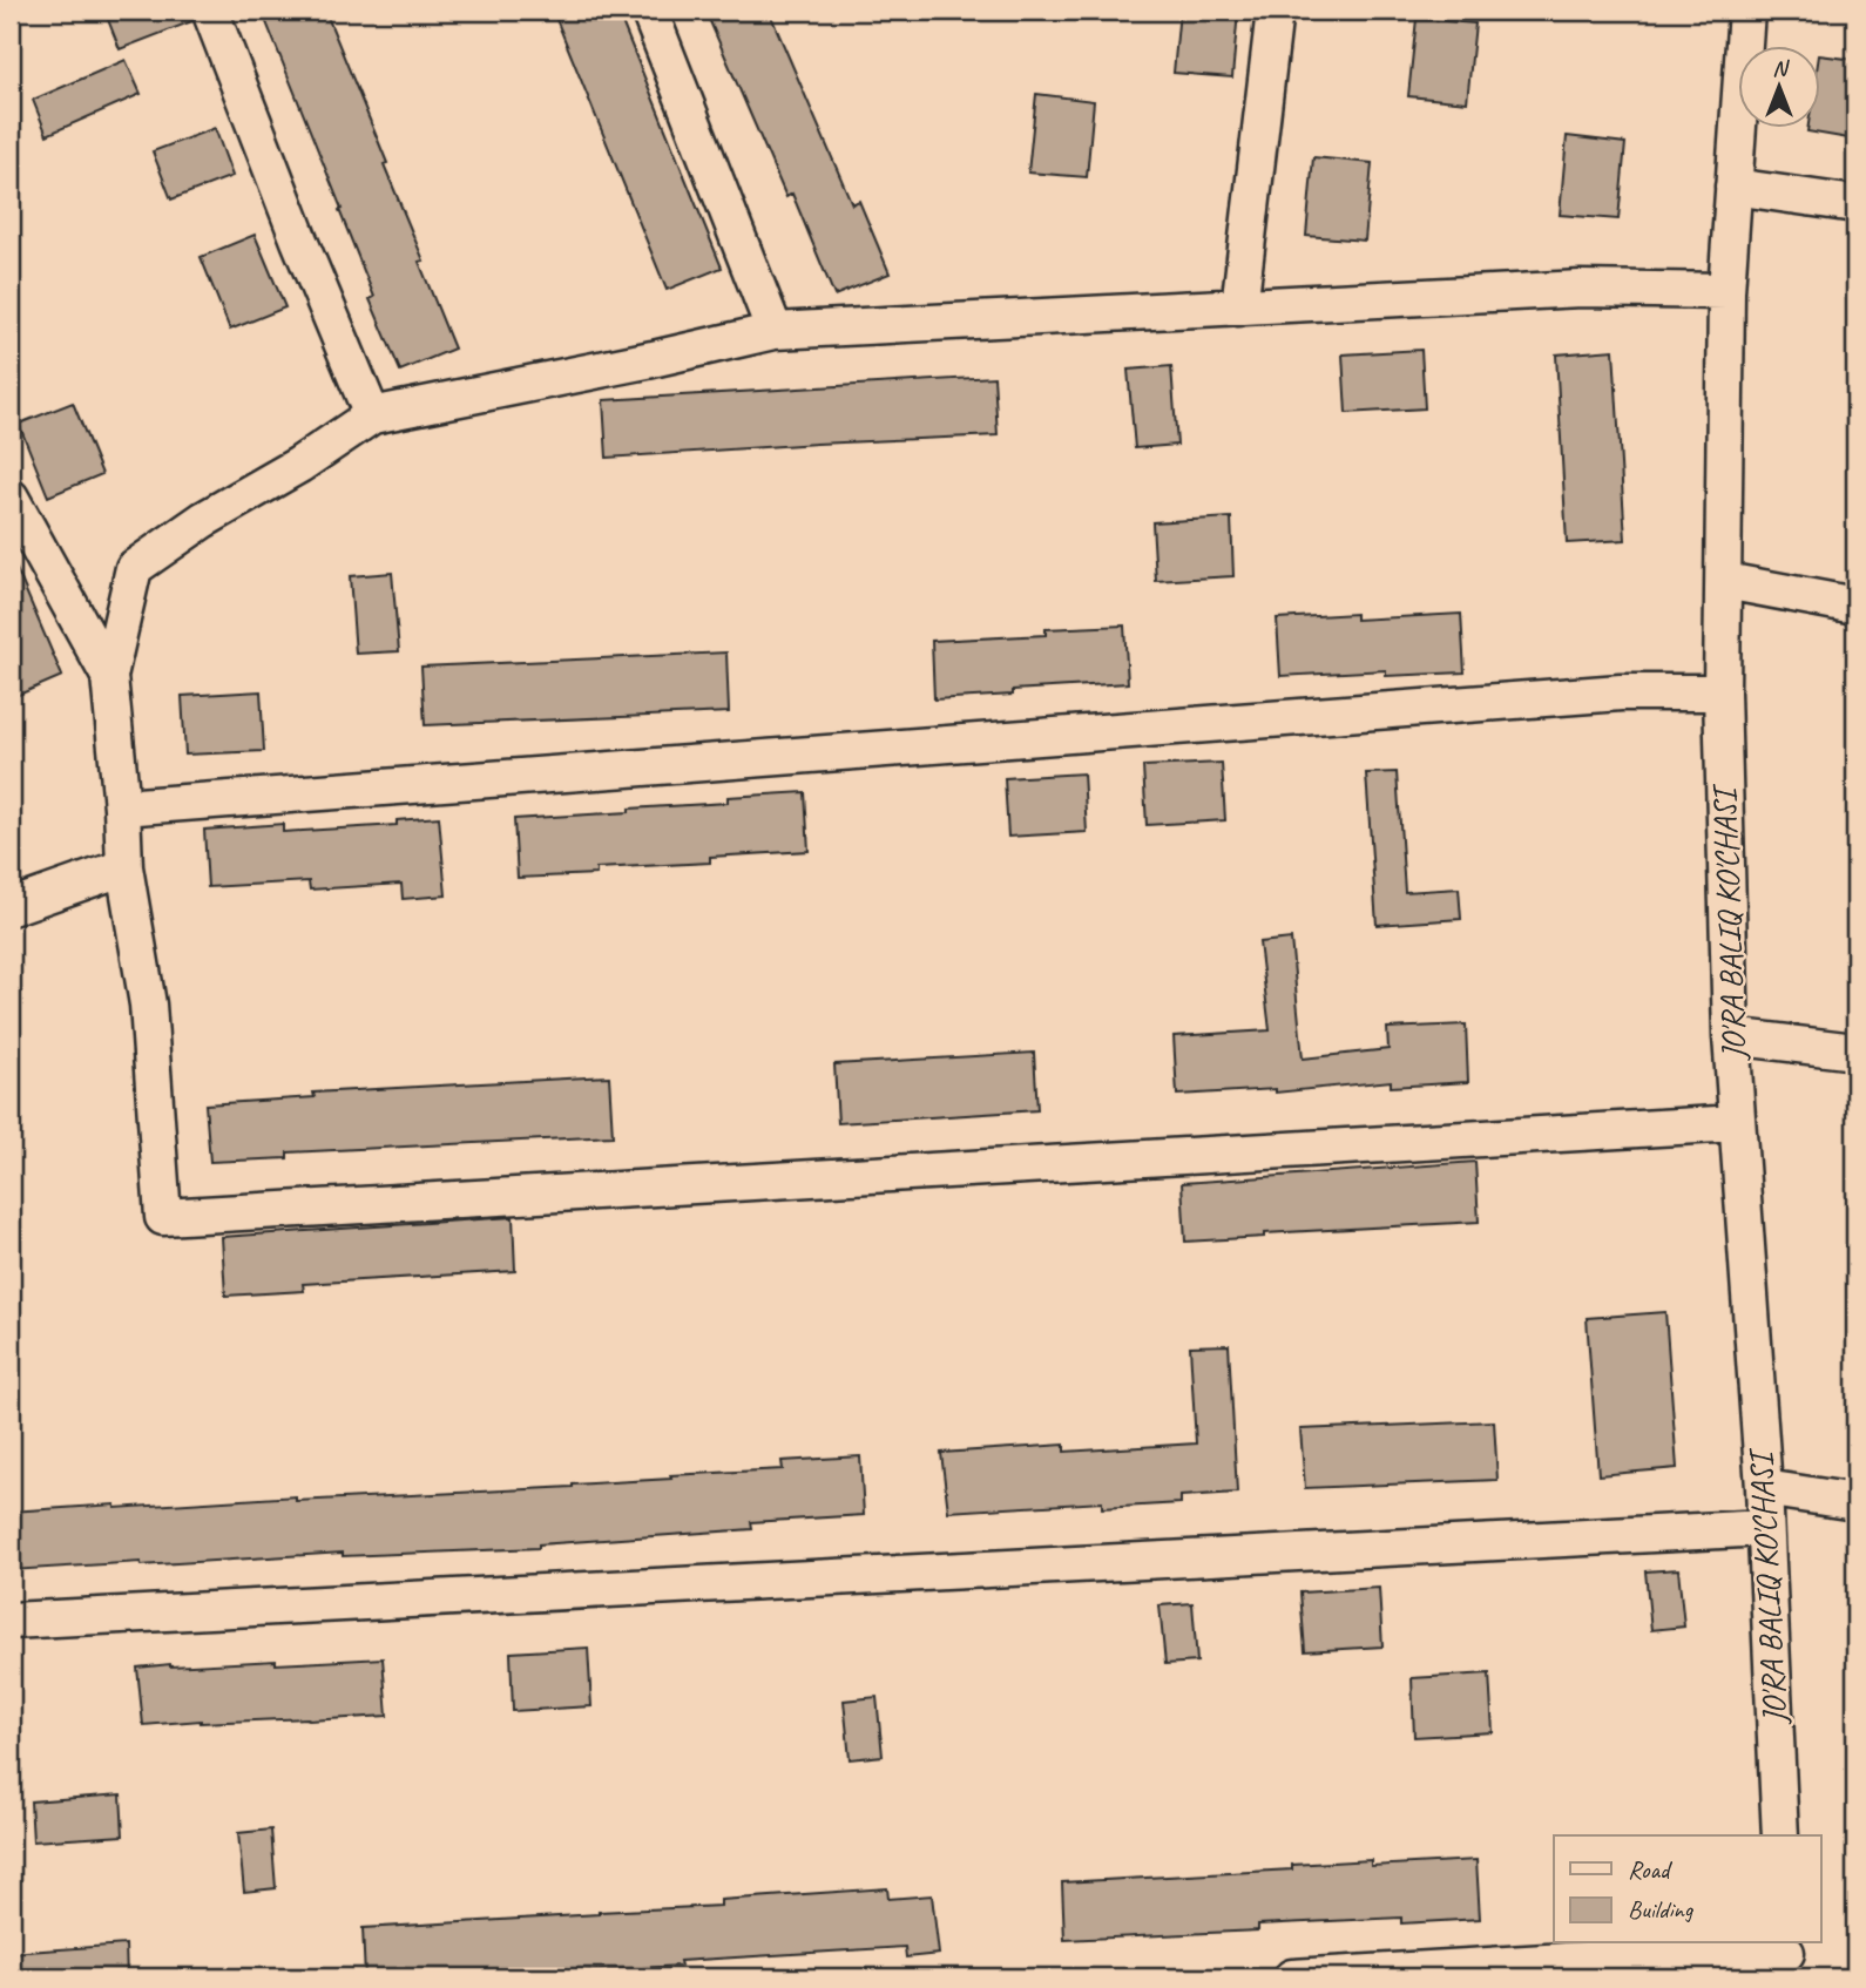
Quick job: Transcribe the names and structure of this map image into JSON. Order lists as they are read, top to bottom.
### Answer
{
  "streets": {
    "street": ["JO'RA BALIQ KO'CHASI"]
  },
  "legend": ["Road", "Building"],
  "north": "top"
}
